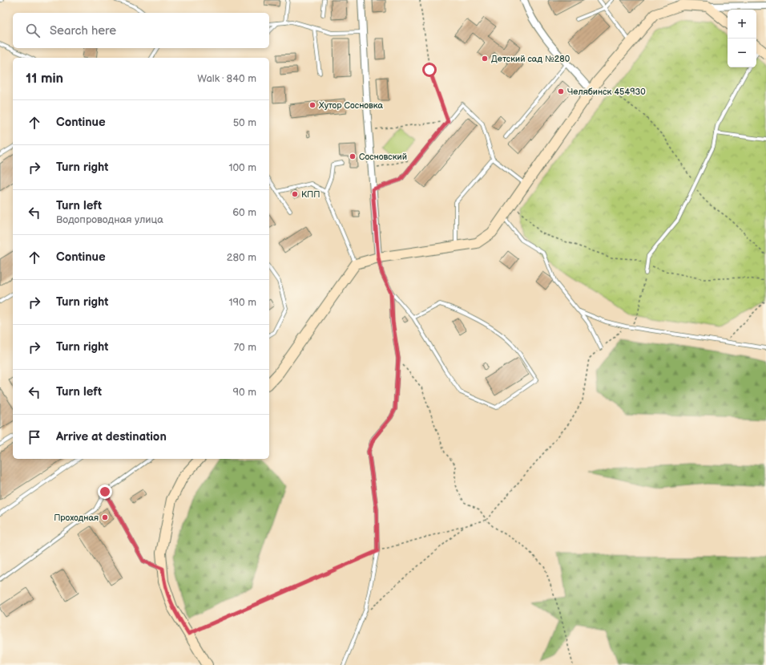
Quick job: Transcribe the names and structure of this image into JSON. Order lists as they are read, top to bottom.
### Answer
{
  "places": [
    "Детский сад №280",
    "Челябинск 454930",
    "Хутор Сосновка",
    "Сосновский",
    "КПП",
    "Проходная"
  ],
  "page": {
    "map_buttons": ["+", "−"],
    "search": "Search here",
    "heading": ["11 min", "Walk · 840 m"],
    "list": [
      ["Continue", "50 m"],
      ["Turn right", "100 m"],
      ["Turn left", "Водопроводная улица", "60 m"],
      ["Continue", "280 m"],
      ["Turn right", "190 m"],
      ["Turn right", "70 m"],
      ["Turn left", "90 m"],
      "Arrive at destination"
    ]
  }
}
